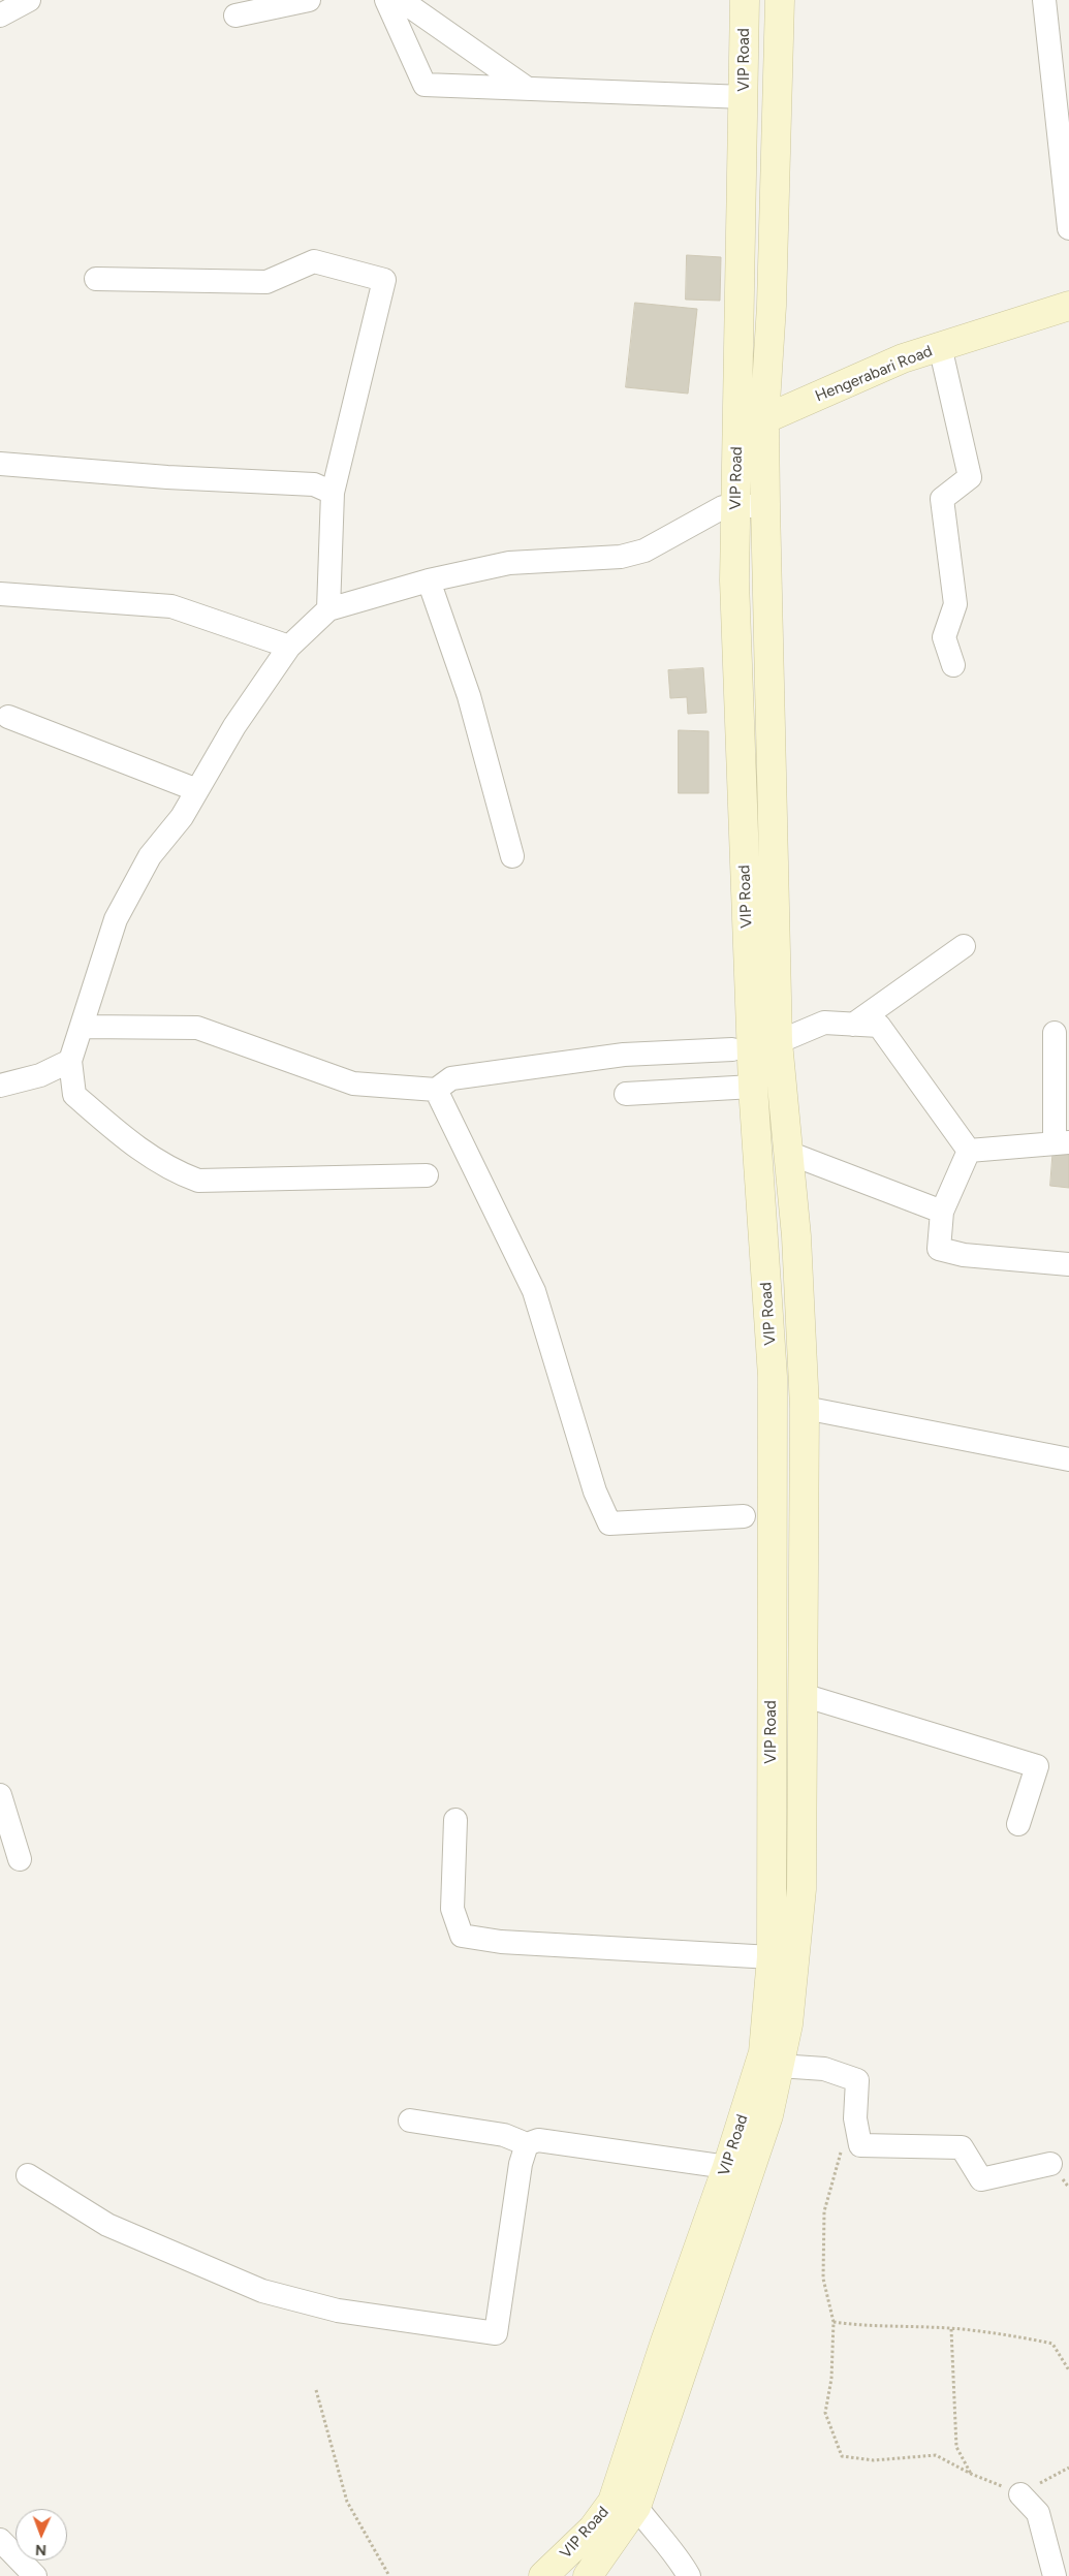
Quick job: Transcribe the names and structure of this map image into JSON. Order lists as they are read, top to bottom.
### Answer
{
  "streets": {
    "main road": ["VIP Road", "Hengerabari Road"]
  },
  "crossings": [
    ["VIP Road", "Hengerabari Road"]
  ],
  "north": "bottom"
}
